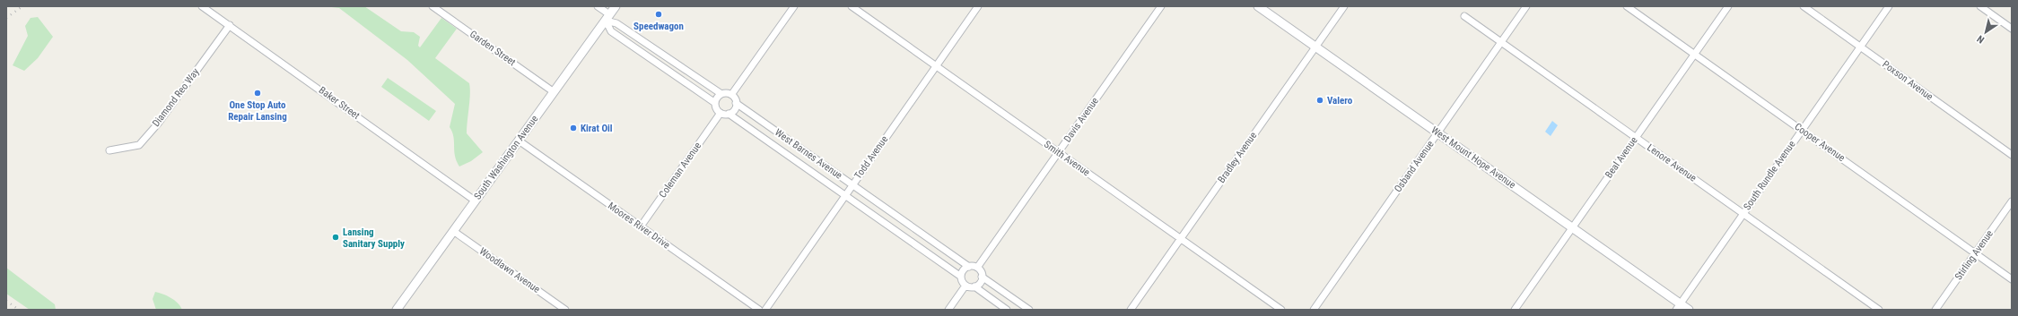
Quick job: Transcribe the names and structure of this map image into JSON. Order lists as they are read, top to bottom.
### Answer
{
  "streets": {
    "street": [
      "Garden Street",
      "Poxson Avenue",
      "Diamond Reo Way",
      "Baker Street",
      "Davis Avenue",
      "Cooper Avenue",
      "West Barnes Avenue",
      "South Washington Avenue",
      "Todd Avenue",
      "Bradley Avenue",
      "West Mount Hope Avenue",
      "Beal Avenue",
      "Smith Avenue",
      "Lenore Avenue",
      "Osband Avenue",
      "Coleman Avenue",
      "South Rundle Avenue",
      "Moores River Drive",
      "Stirling Avenue",
      "Woodlawn Avenue"
    ]
  },
  "crossings": [
    ["Garden Street", "South Washington Avenue"],
    ["Poxson Avenue", "South Rundle Avenue"],
    ["Diamond Reo Way", "Baker Street"],
    ["Baker Street", "South Washington Avenue"],
    ["Davis Avenue", "West Barnes Avenue"],
    ["Davis Avenue", "Smith Avenue"],
    ["Cooper Avenue", "Beal Avenue"],
    ["Cooper Avenue", "South Rundle Avenue"],
    ["Cooper Avenue", "Stirling Avenue"],
    ["West Barnes Avenue", "Todd Avenue"],
    ["West Barnes Avenue", "Coleman Avenue"],
    ["South Washington Avenue", "Moores River Drive"],
    ["South Washington Avenue", "Woodlawn Avenue"],
    ["Todd Avenue", "Smith Avenue"],
    ["Bradley Avenue", "West Mount Hope Avenue"],
    ["Bradley Avenue", "Smith Avenue"],
    ["West Mount Hope Avenue", "Beal Avenue"],
    ["West Mount Hope Avenue", "Osband Avenue"],
    ["West Mount Hope Avenue", "South Rundle Avenue"],
    ["Beal Avenue", "Lenore Avenue"],
    ["Lenore Avenue", "Osband Avenue"],
    ["Lenore Avenue", "South Rundle Avenue"],
    ["Coleman Avenue", "Moores River Drive"]
  ],
  "places": [
    "Speedwagon",
    "One Stop Auto Repair Lansing",
    "Valero",
    "Kirat Oil",
    "Lansing Sanitary Supply"
  ],
  "north": "bottom left"
}
